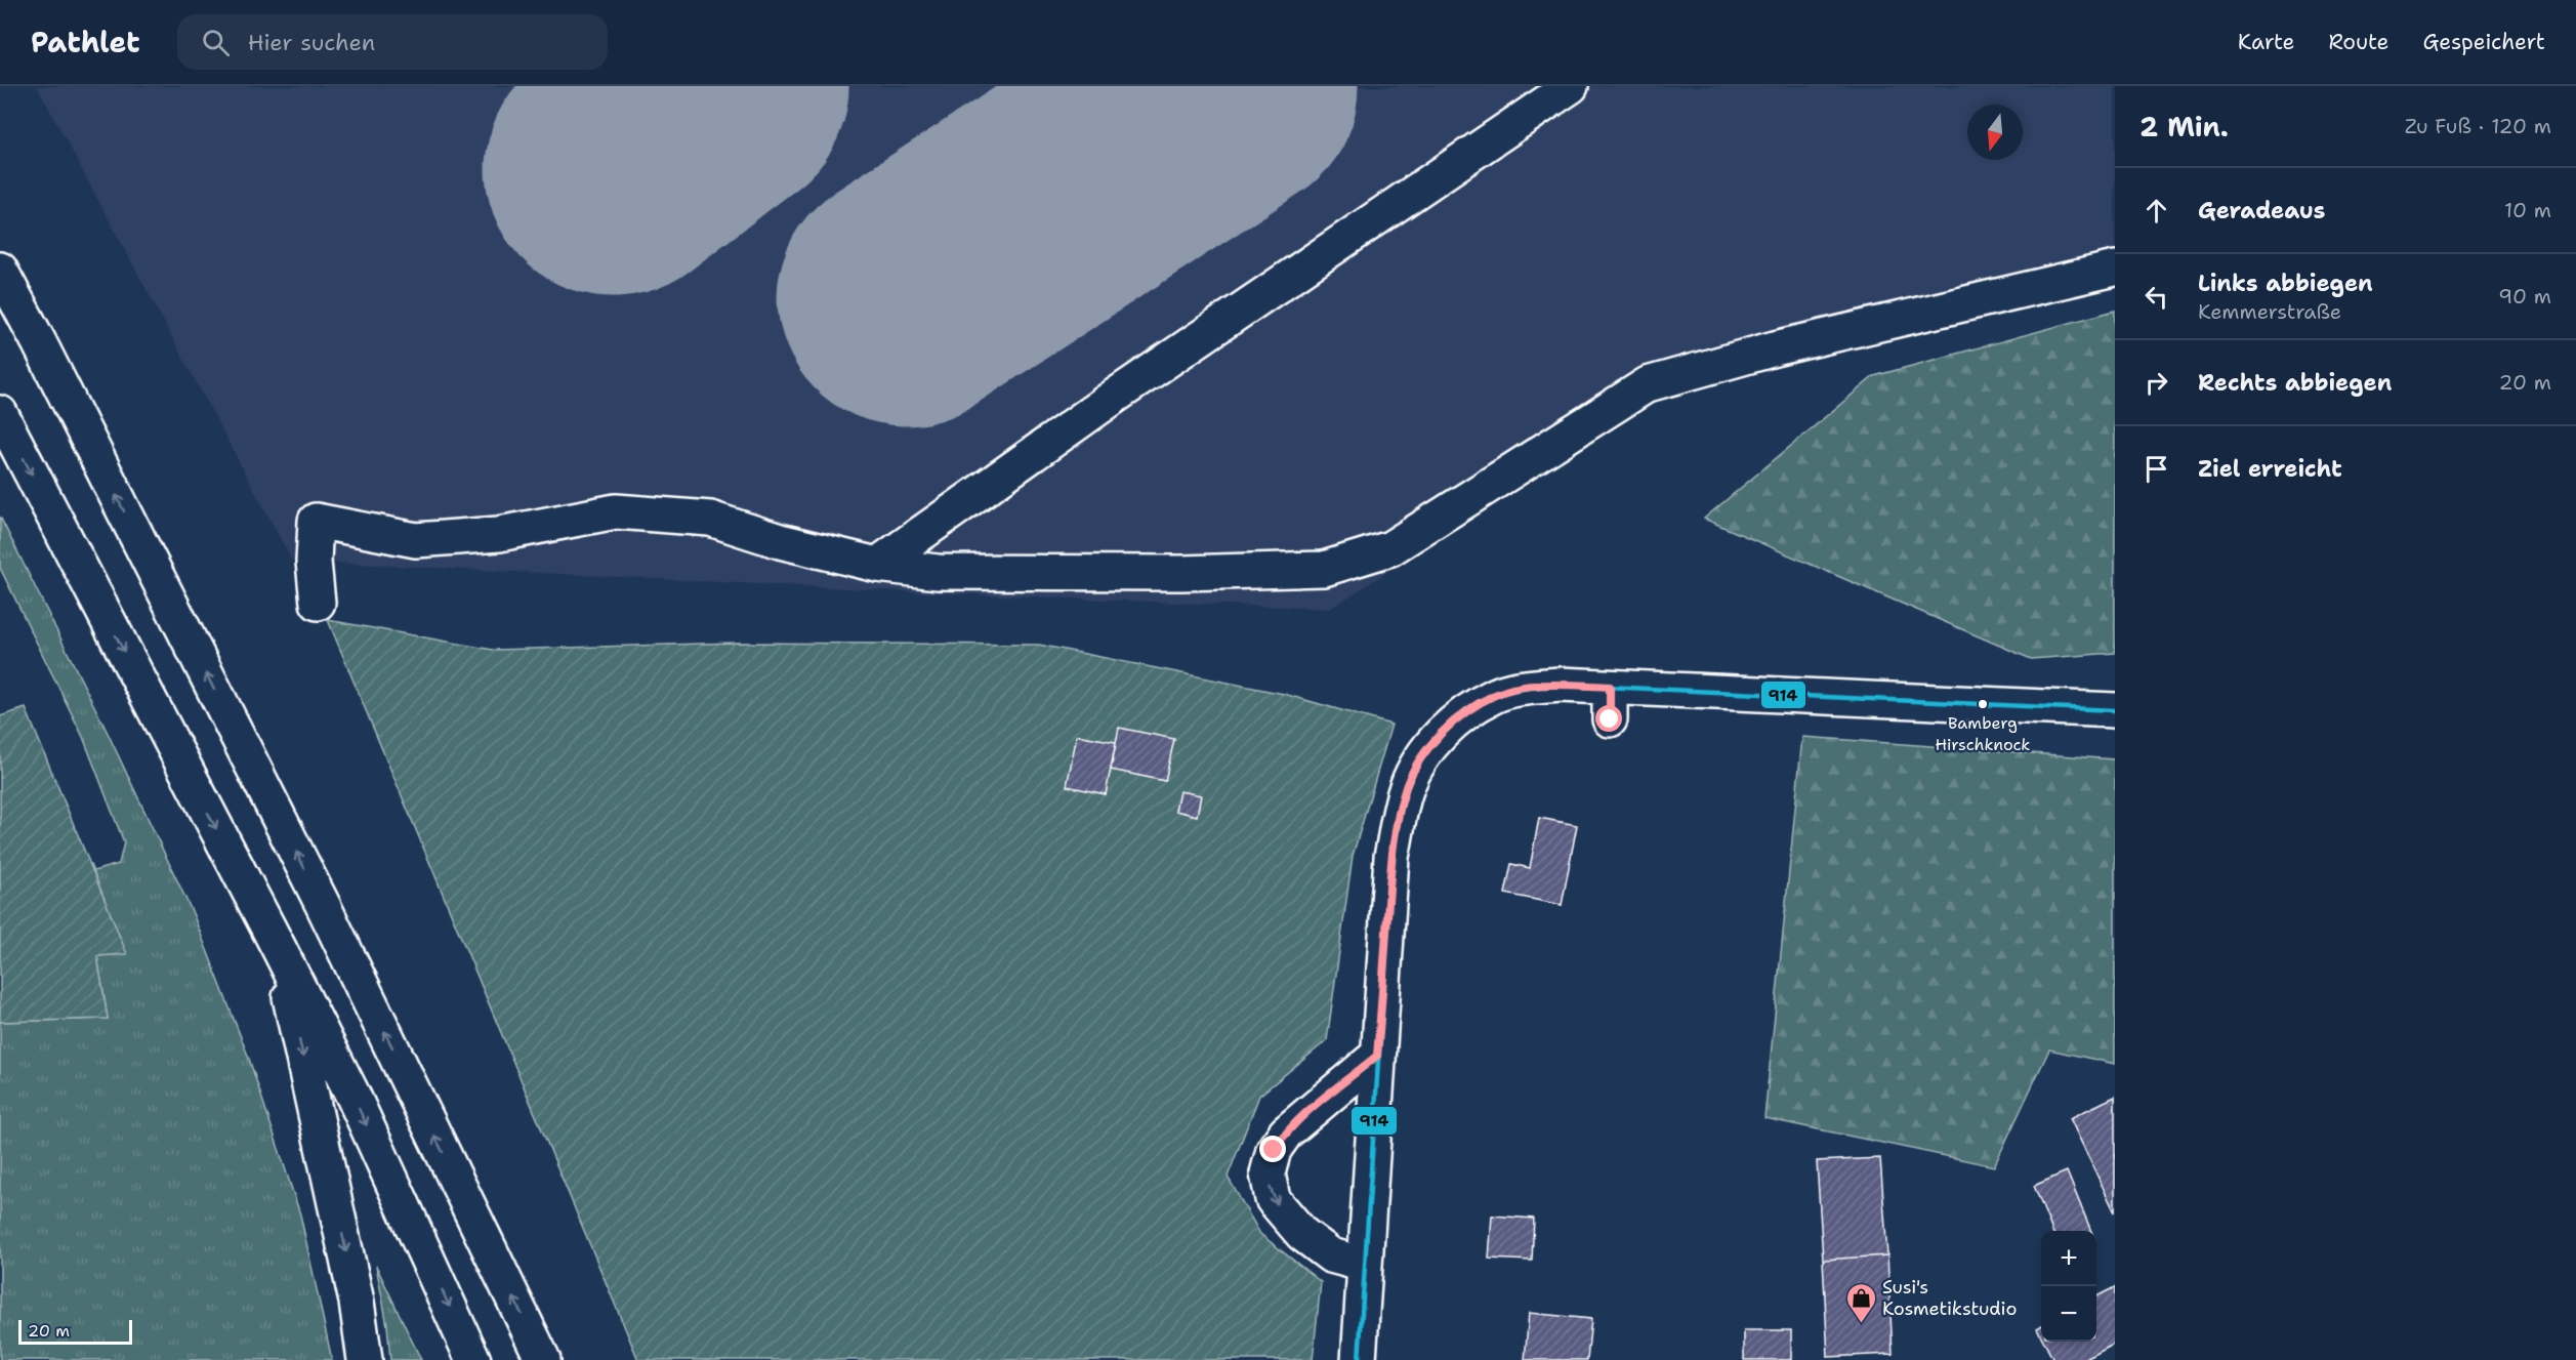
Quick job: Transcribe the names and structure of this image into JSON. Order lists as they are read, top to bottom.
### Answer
{
  "places": {
    "other": ["Bamberg Hirschknock"],
    "shop": ["Susi's Kosmetikstudio"]
  },
  "lines": ["transit line 914"],
  "scale_bar": "20 m",
  "north": "bottom",
  "page": {
    "header": "Pathlet",
    "search": "Hier suchen",
    "nav": ["Karte", "Route", "Gespeichert"],
    "heading": ["2 Min.", "Zu Fuß · 120 m"],
    "list": [
      ["Geradeaus", "10 m"],
      ["Links abbiegen", "Kemmerstraße", "90 m"],
      ["Rechts abbiegen", "20 m"],
      "Ziel erreicht"
    ],
    "map_buttons": ["+", "−"],
    "scale": "20 m"
  }
}
